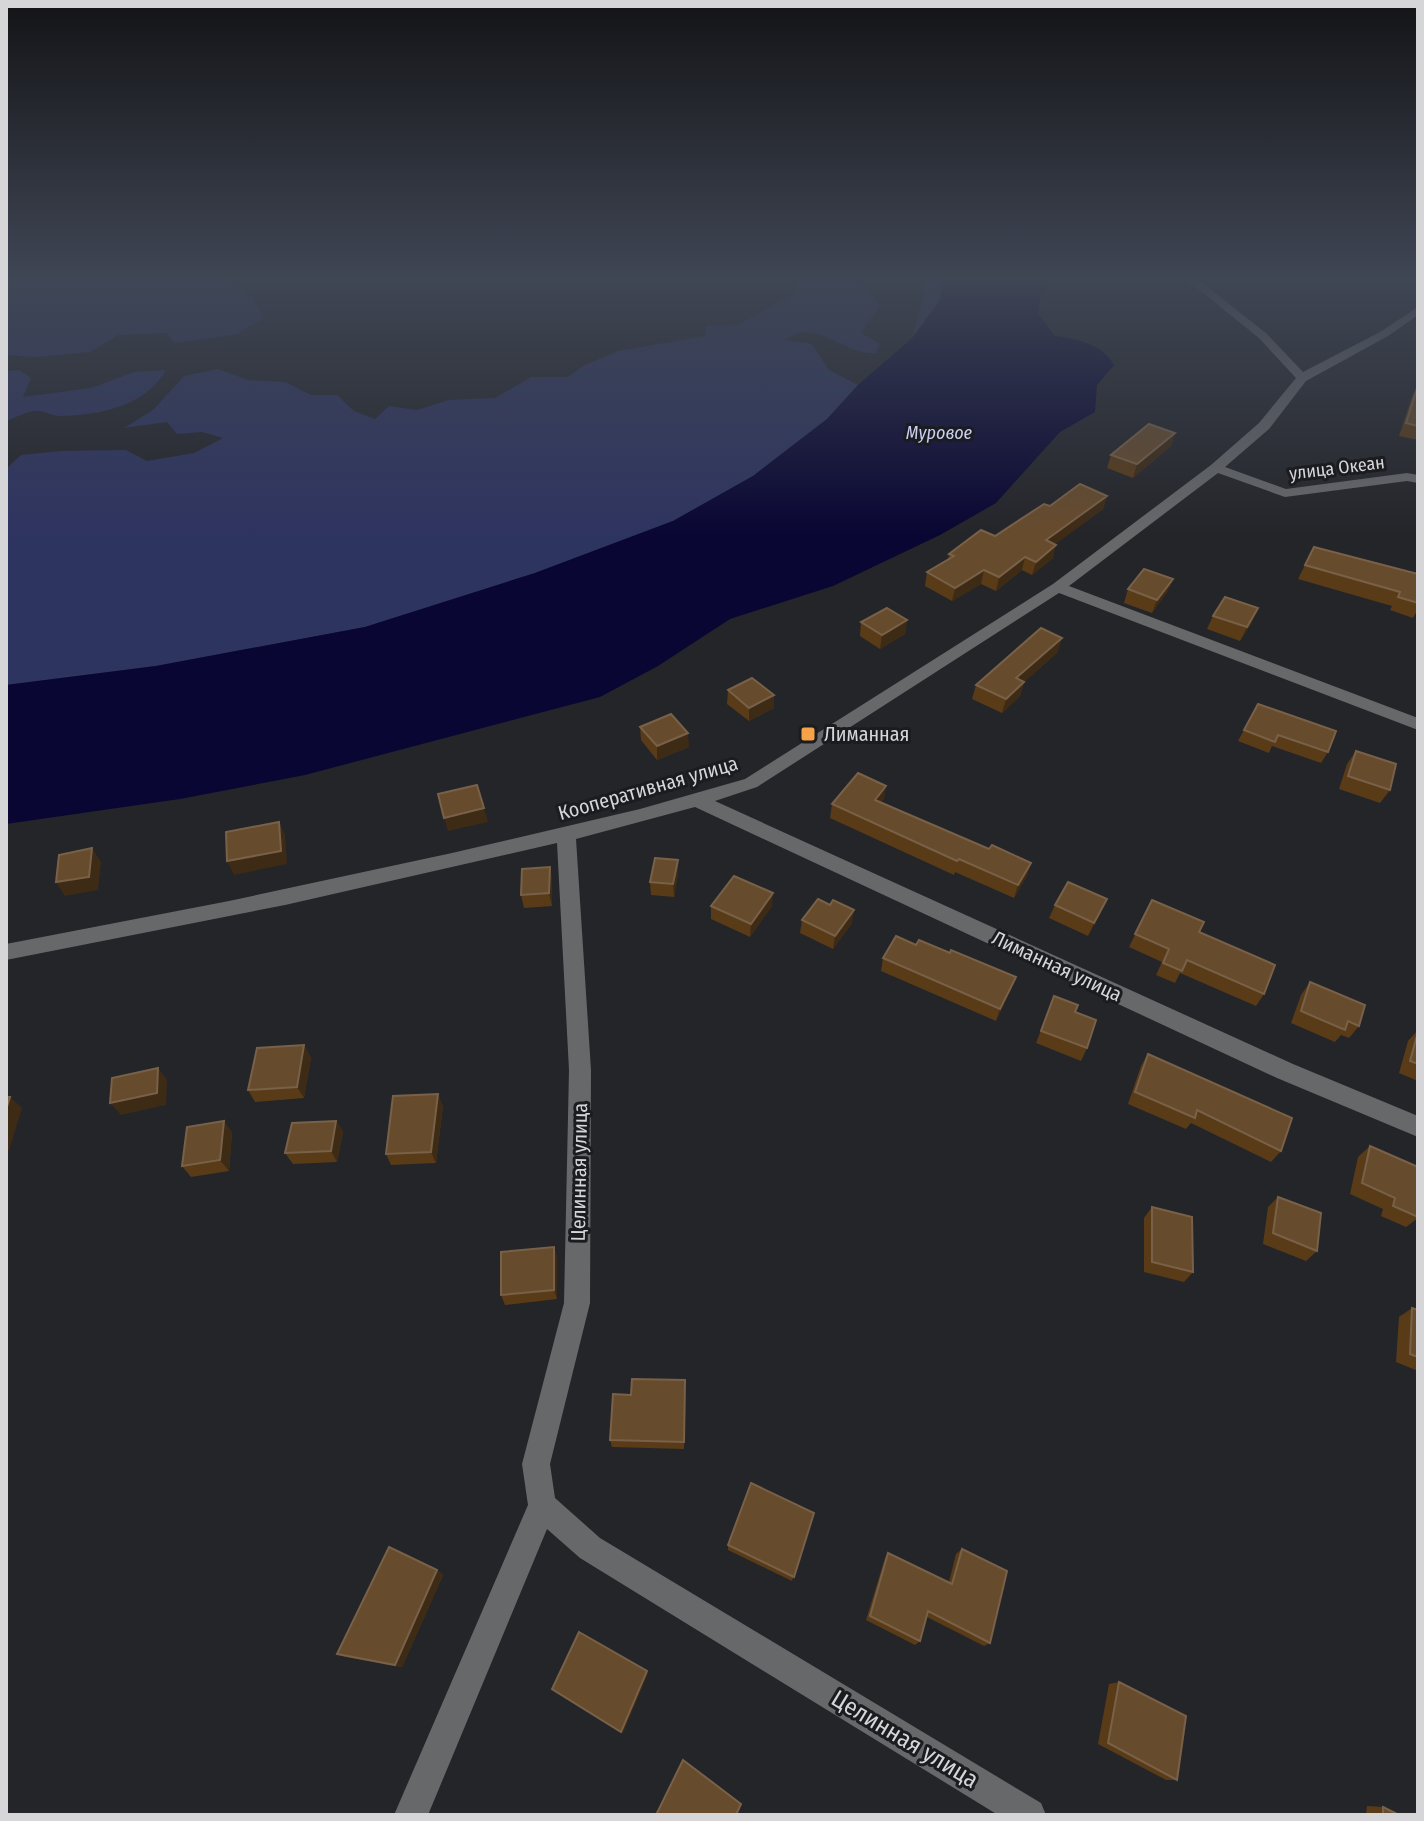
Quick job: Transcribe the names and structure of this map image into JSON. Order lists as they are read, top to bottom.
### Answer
{
  "streets": {
    "street": [
      "улица Океан",
      "Кооперативная улица",
      "Лиманная улица",
      "Целинная улица"
    ]
  },
  "crossings": [
    ["улица Океан", "Кооперативная улица"],
    ["Кооперативная улица", "Лиманная улица"],
    ["Кооперативная улица", "Целинная улица"]
  ],
  "water": ["Муровое"],
  "places": {
    "transit": ["Лиманная"]
  }
}
